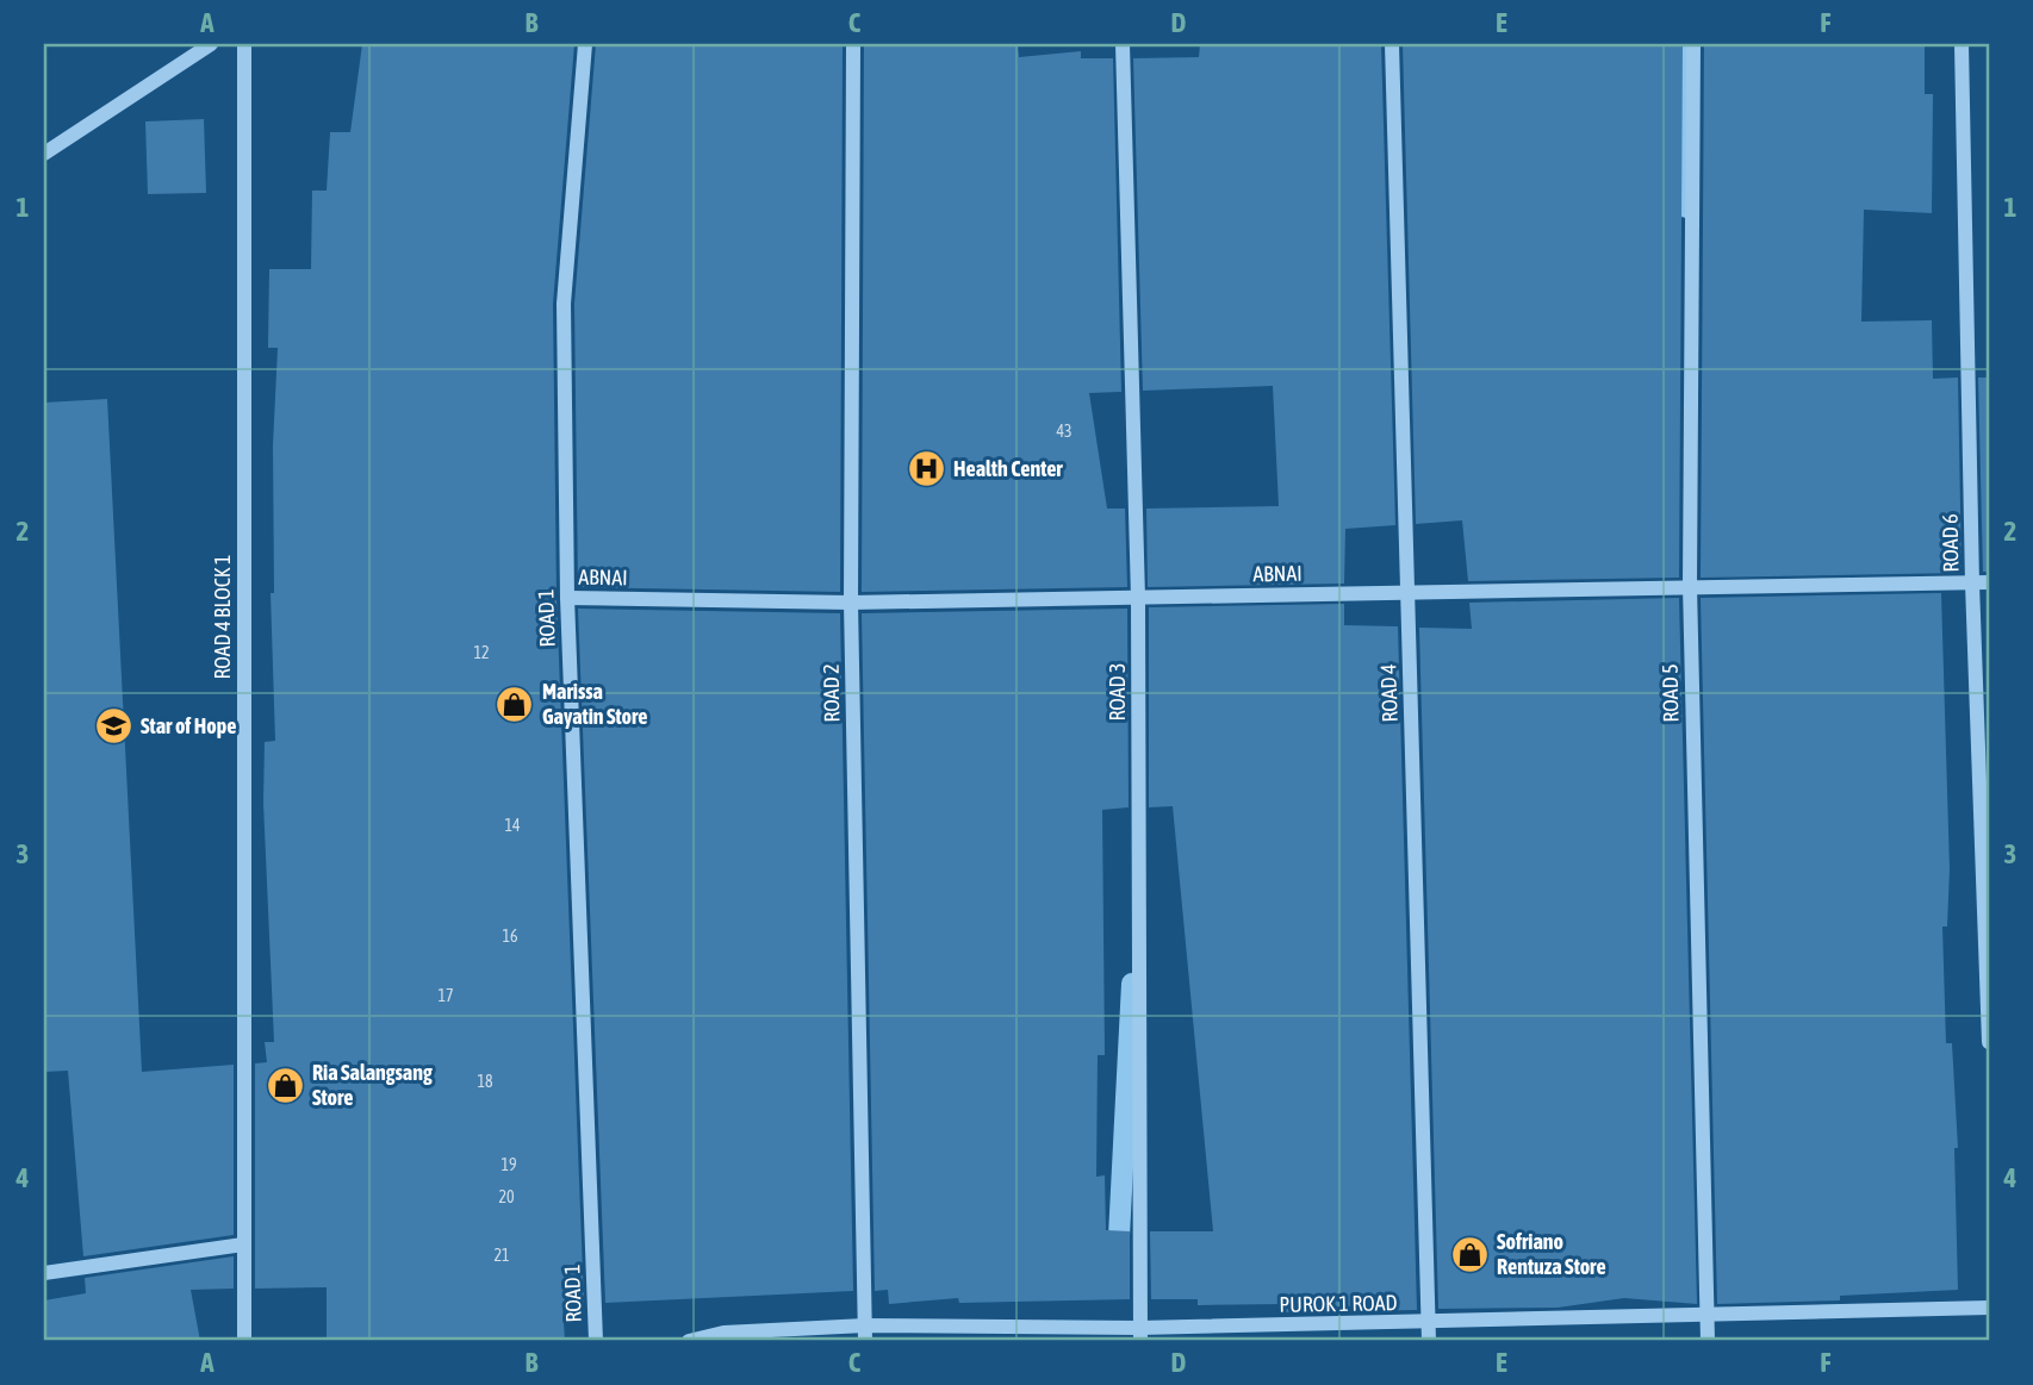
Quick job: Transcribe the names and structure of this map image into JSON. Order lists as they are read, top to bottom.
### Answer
{
  "streets": {
    "street": [
      "ROAD 6",
      "ABNAI",
      "ROAD 4 BLOCK 1",
      "ROAD 1",
      "ROAD 3",
      "ROAD 2",
      "ROAD 4",
      "ROAD 5",
      "PUROK 1 ROAD"
    ]
  },
  "crossings": [
    ["ROAD 6", "ABNAI"],
    ["ABNAI", "ROAD 1"],
    ["ABNAI", "ROAD 3"],
    ["ABNAI", "ROAD 2"],
    ["ABNAI", "ROAD 4"],
    ["ABNAI", "ROAD 5"],
    ["ROAD 3", "PUROK 1 ROAD"],
    ["ROAD 2", "PUROK 1 ROAD"],
    ["ROAD 4", "PUROK 1 ROAD"],
    ["ROAD 5", "PUROK 1 ROAD"]
  ],
  "places": {
    "hospital": ["Health Center"],
    "shop": ["Marissa Gayatin Store", "Ria Salangsang Store", "Sofriano Rentuza Store"],
    "school or university": ["Star of Hope"]
  },
  "house_numbers": [
    "43",
    "12",
    "14",
    "16",
    "17",
    "18",
    "19",
    "20",
    "21"
  ],
  "grid": {
    "columns": [
      "A",
      "B",
      "C",
      "D",
      "E",
      "F"
    ],
    "rows": [
      "1",
      "2",
      "3",
      "4"
    ]
  }
}
